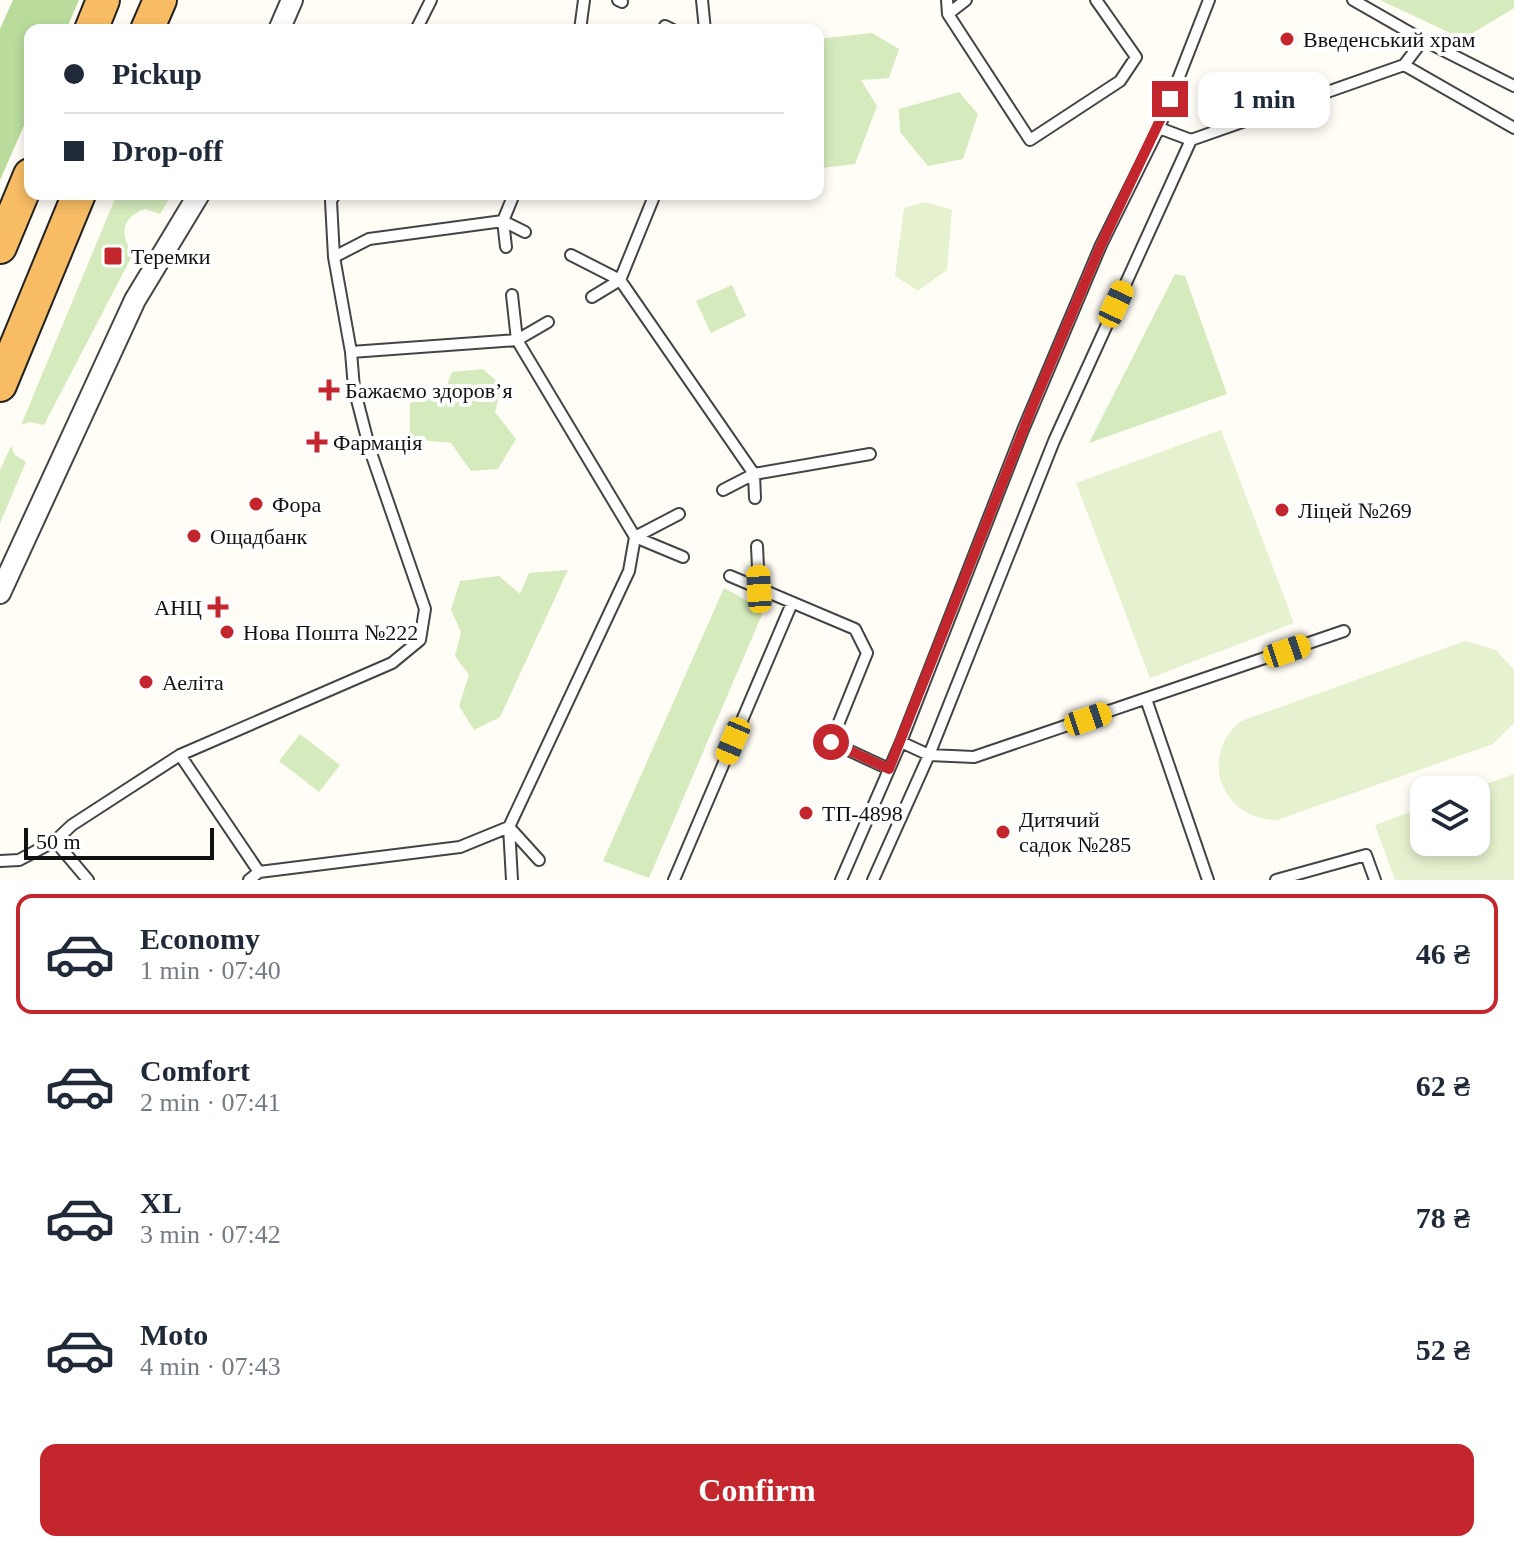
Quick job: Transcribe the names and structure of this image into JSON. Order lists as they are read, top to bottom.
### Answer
{
  "places": {
    "other": [
      "Введенський храм",
      "Фора",
      "Ліцей №269",
      "Ощадбанк",
      "Нова Пошта №222",
      "Аеліта",
      "ТП-4898",
      "Дитячий садок №285"
    ],
    "transit": ["Теремки"],
    "health": ["Бажаємо здоровʼя", "Фармація", "АНЦ"]
  },
  "scale_bar": "50 m",
  "page": {
    "banner": ["Pickup", "Drop-off"],
    "bubble": "1 min",
    "scale": "50 m",
    "list": [
      {
        "name": "Economy",
        "note": "1 min · 07:40",
        "value": "46 ₴"
      },
      {
        "name": "Comfort",
        "note": "2 min · 07:41",
        "value": "62 ₴"
      },
      {
        "name": "XL",
        "note": "3 min · 07:42",
        "value": "78 ₴"
      },
      {
        "name": "Moto",
        "note": "4 min · 07:43",
        "value": "52 ₴"
      }
    ],
    "buttons": "Confirm"
  }
}
